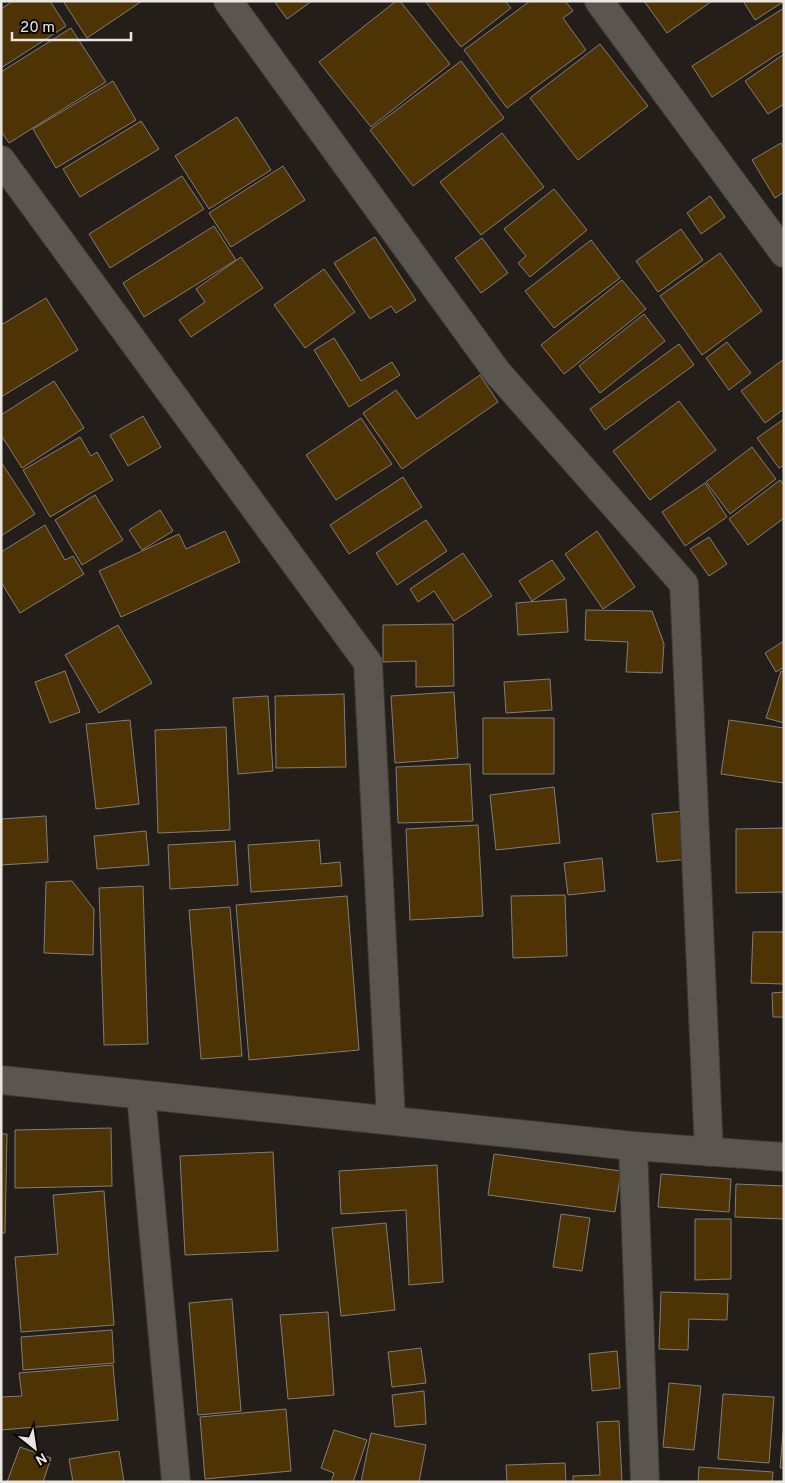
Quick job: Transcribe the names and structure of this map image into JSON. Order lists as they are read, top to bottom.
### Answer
{
  "scale_bar": "20 m",
  "north": "bottom right"
}
